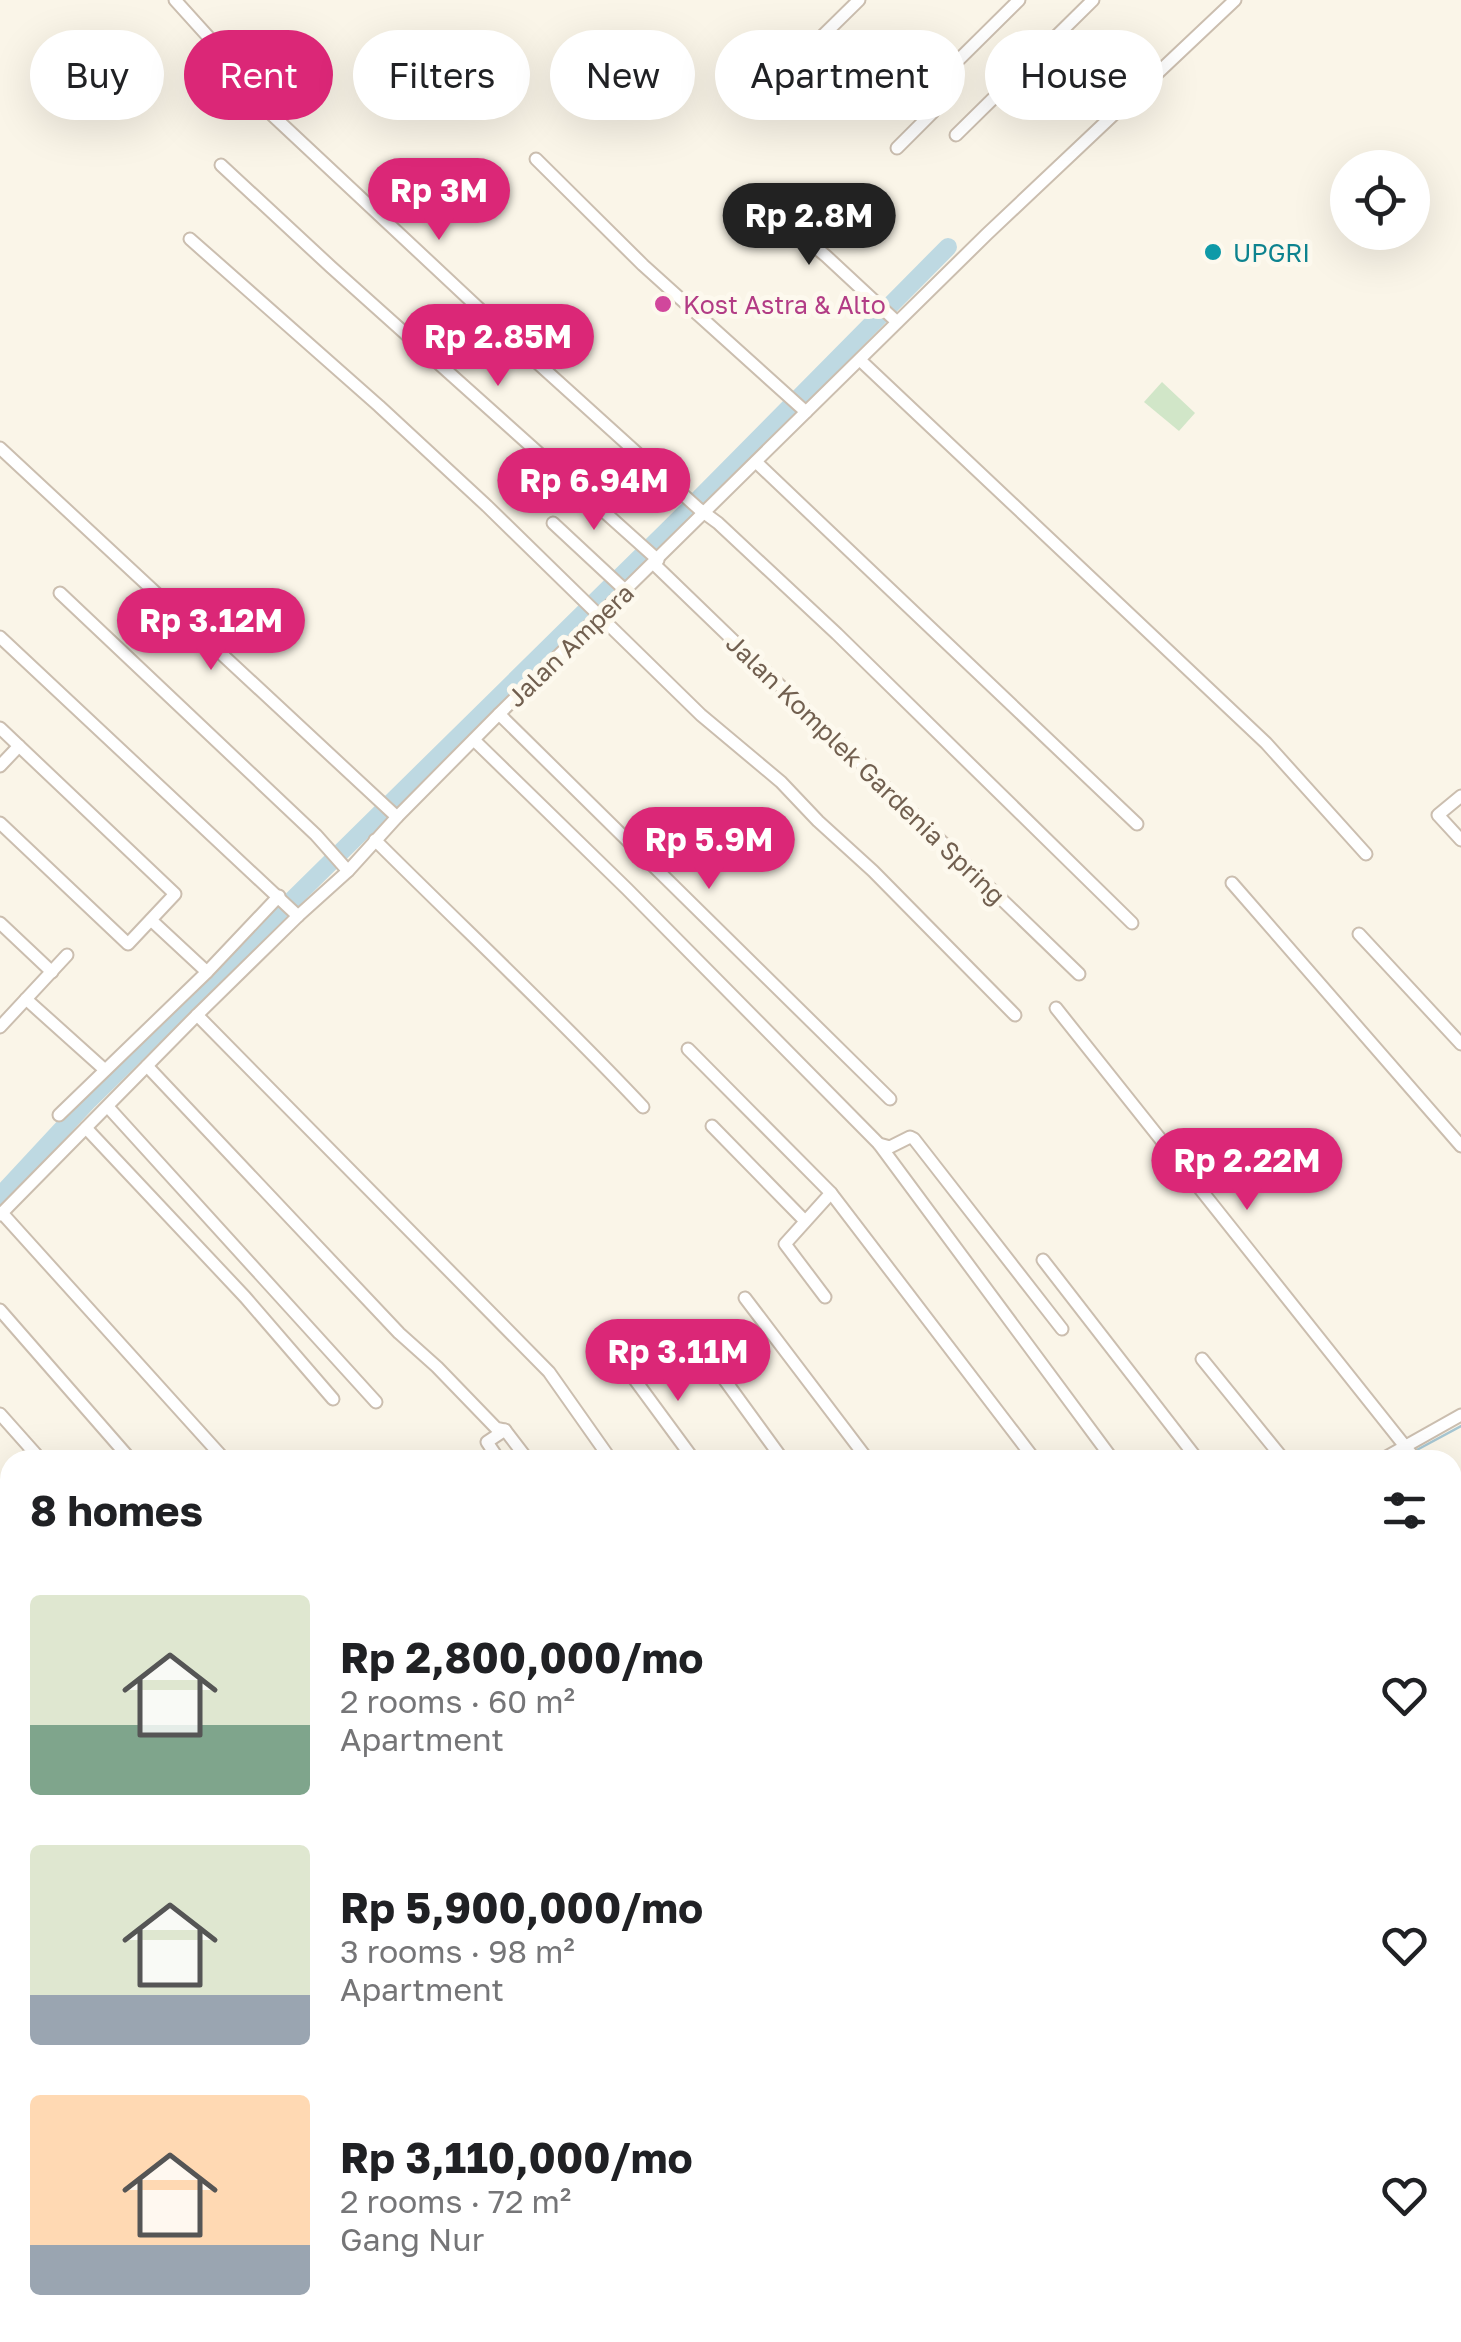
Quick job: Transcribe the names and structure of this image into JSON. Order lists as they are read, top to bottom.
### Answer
{
  "streets": {
    "street": ["Jalan Ampera", "Jalan Komplek Gardenia Spring"]
  },
  "crossings": [
    ["Jalan Ampera", "Jalan Komplek Gardenia Spring"]
  ],
  "places": ["UPGRI", "Kost Astra & Alto"],
  "page": {
    "chip": [
      "Buy",
      "Rent",
      "Filters",
      "New",
      "Apartment",
      "House"
    ],
    "price": [
      "Rp 3M",
      "Rp 2.8M",
      "Rp 2.85M",
      "Rp 6.94M",
      "Rp 3.12M",
      "Rp 5.9M",
      "Rp 2.22M",
      "Rp 3.11M"
    ],
    "heading": "8 homes",
    "list": [
      {
        "name": "Rp 2,800,000/mo",
        "note": "2 rooms · 60 m² · Apartment"
      },
      {
        "name": "Rp 5,900,000/mo",
        "note": "3 rooms · 98 m² · Apartment"
      },
      {
        "name": "Rp 3,110,000/mo",
        "note": "2 rooms · 72 m² · Gang Nur"
      }
    ]
  }
}
